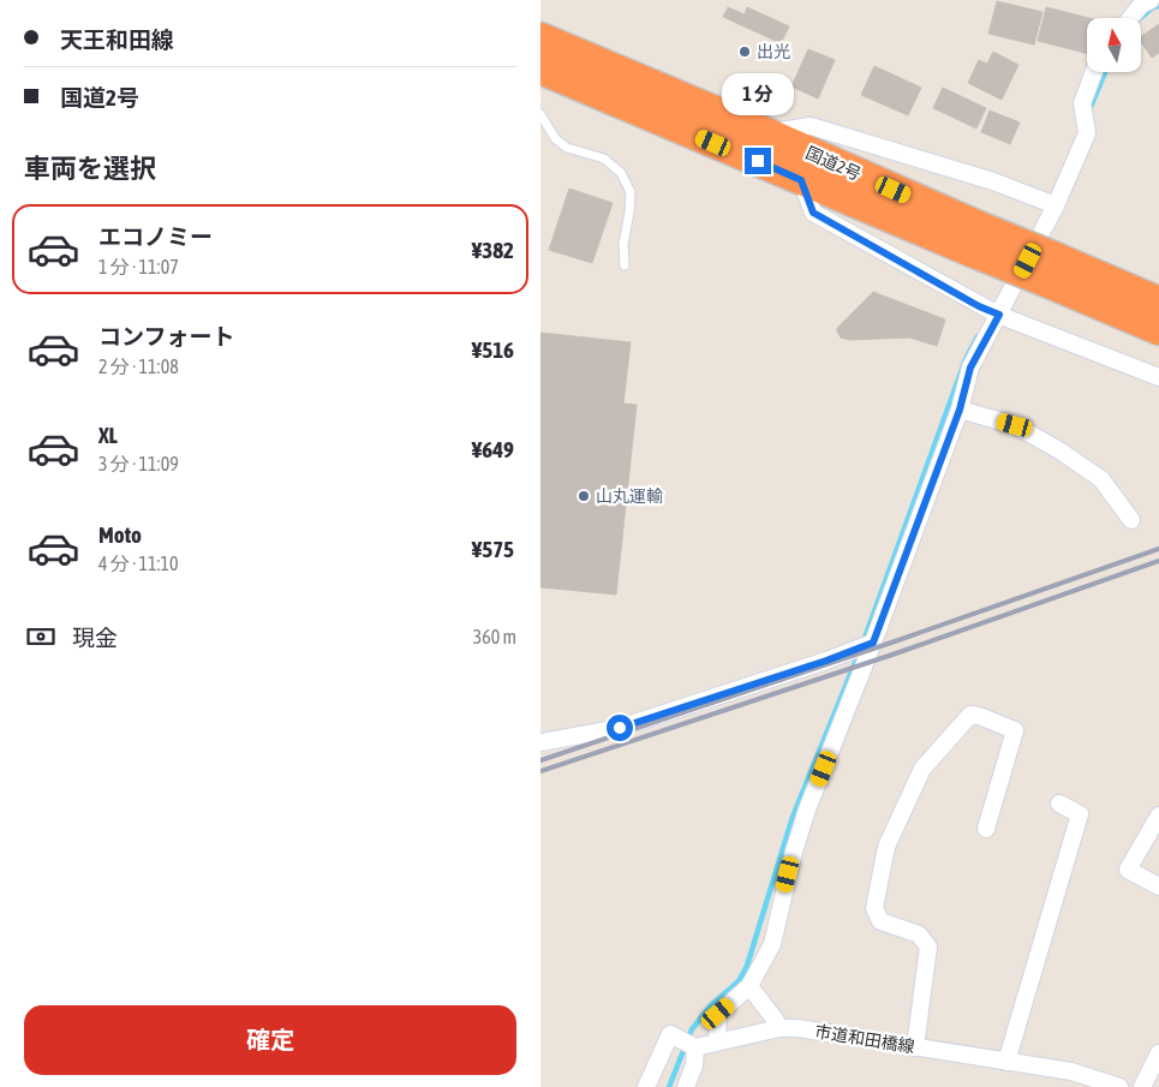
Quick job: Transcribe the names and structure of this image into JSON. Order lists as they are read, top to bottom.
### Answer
{
  "streets": {
    "highway": ["国道2号"],
    "street": ["市道和田橋線"]
  },
  "places": ["出光", "山丸運輸"],
  "north": "top",
  "page": {
    "banner": ["天王和田線", "国道2号"],
    "bubble": "1 分",
    "heading": "車両を選択",
    "list": [
      {
        "name": "エコノミー",
        "note": "1 分 · 11:07",
        "value": "¥382"
      },
      {
        "name": "コンフォート",
        "note": "2 分 · 11:08",
        "value": "¥516"
      },
      {
        "name": "XL",
        "note": "3 分 · 11:09",
        "value": "¥649"
      },
      {
        "name": "Moto",
        "note": "4 分 · 11:10",
        "value": "¥575"
      }
    ],
    "pay": ["現金", "360 m"],
    "buttons": "確定"
  }
}
